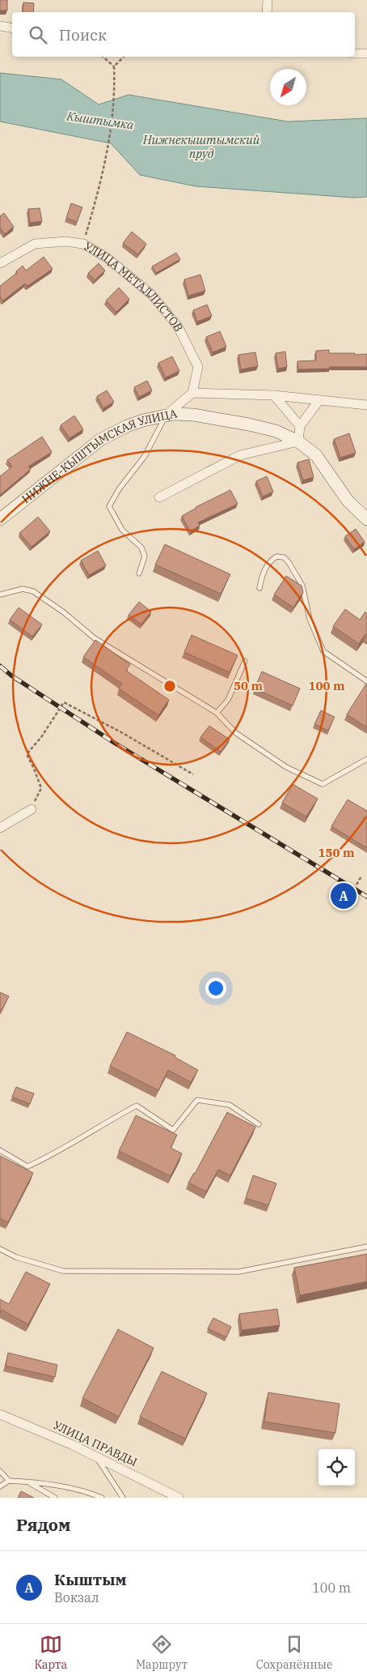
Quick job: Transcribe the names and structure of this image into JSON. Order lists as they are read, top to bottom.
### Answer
{
  "streets": {
    "main road": ["НИЖНЕ-КЫШТЫМСКАЯ УЛИЦА"],
    "street": ["УЛИЦА МЕТАЛЛИСТОВ", "УЛИЦА ПРАВДЫ"]
  },
  "crossings": [
    ["УЛИЦА МЕТАЛЛИСТОВ", "НИЖНЕ-КЫШТЫМСКАЯ УЛИЦА"]
  ],
  "water": ["Кыштымка", "Нижнекыштымский пруд"],
  "north": "bottom left",
  "page": {
    "search": "Поиск",
    "pins": "A",
    "heading": "Рядом",
    "list": [
      {
        "mark": "A",
        "name": "Кыштым",
        "note": "Вокзал",
        "value": "100 m"
      }
    ],
    "nav": ["Карта", "Маршрут", "Сохранённые"]
  },
  "rings": ["50 m", "100 m", "150 m"]
}
